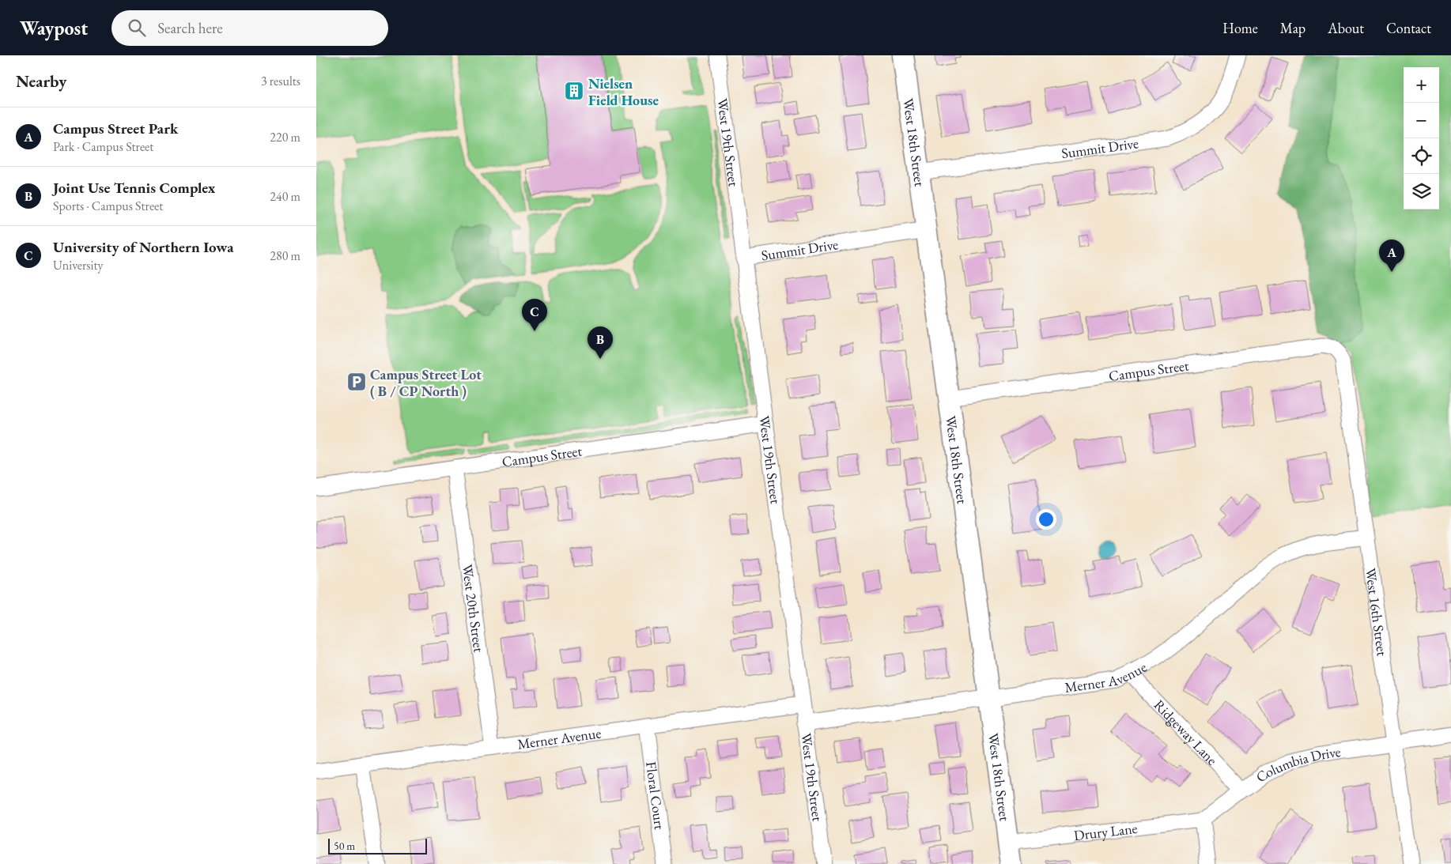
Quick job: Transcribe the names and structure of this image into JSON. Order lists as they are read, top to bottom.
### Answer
{
  "streets": {
    "main road": ["West 18th Street"],
    "street": [
      "West 19th Street",
      "Summit Drive",
      "Campus Street",
      "West 20th Street",
      "West 16th Street",
      "Merner Avenue",
      "Ridgeway Lane",
      "Columbia Drive",
      "Floral Court",
      "Drury Lane"
    ]
  },
  "crossings": [
    ["West 19th Street", "Summit Drive"],
    ["West 19th Street", "Campus Street"],
    ["West 19th Street", "Merner Avenue"],
    ["West 18th Street", "Summit Drive"],
    ["West 18th Street", "Campus Street"],
    ["West 18th Street", "Merner Avenue"],
    ["West 18th Street", "Drury Lane"],
    ["Campus Street", "West 20th Street"],
    ["Campus Street", "West 16th Street"],
    ["West 20th Street", "Merner Avenue"],
    ["West 16th Street", "Merner Avenue"],
    ["West 16th Street", "Columbia Drive"],
    ["Merner Avenue", "Ridgeway Lane"],
    ["Merner Avenue", "Floral Court"],
    ["Ridgeway Lane", "Columbia Drive"],
    ["Columbia Drive", "Drury Lane"]
  ],
  "places": {
    "building": ["Nielsen Field House"],
    "parking": ["Campus Street Lot ( B / CP North )"]
  },
  "scale_bar": "50 m",
  "page": {
    "header": "Waypost",
    "search": "Search here",
    "nav": [
      "Home",
      "Map",
      "About",
      "Contact"
    ],
    "heading": ["Nearby", "3 results"],
    "map_buttons": ["+", "−"],
    "list": [
      {
        "mark": "A",
        "name": "Campus Street Park",
        "note": "Park · Campus Street",
        "value": "220 m"
      },
      {
        "mark": "B",
        "name": "Joint Use Tennis Complex",
        "note": "Sports · Campus Street",
        "value": "240 m"
      },
      {
        "mark": "C",
        "name": "University of Northern Iowa",
        "note": "University",
        "value": "280 m"
      }
    ],
    "pins": ["A", "C", "B"],
    "scale": "50 m"
  }
}
